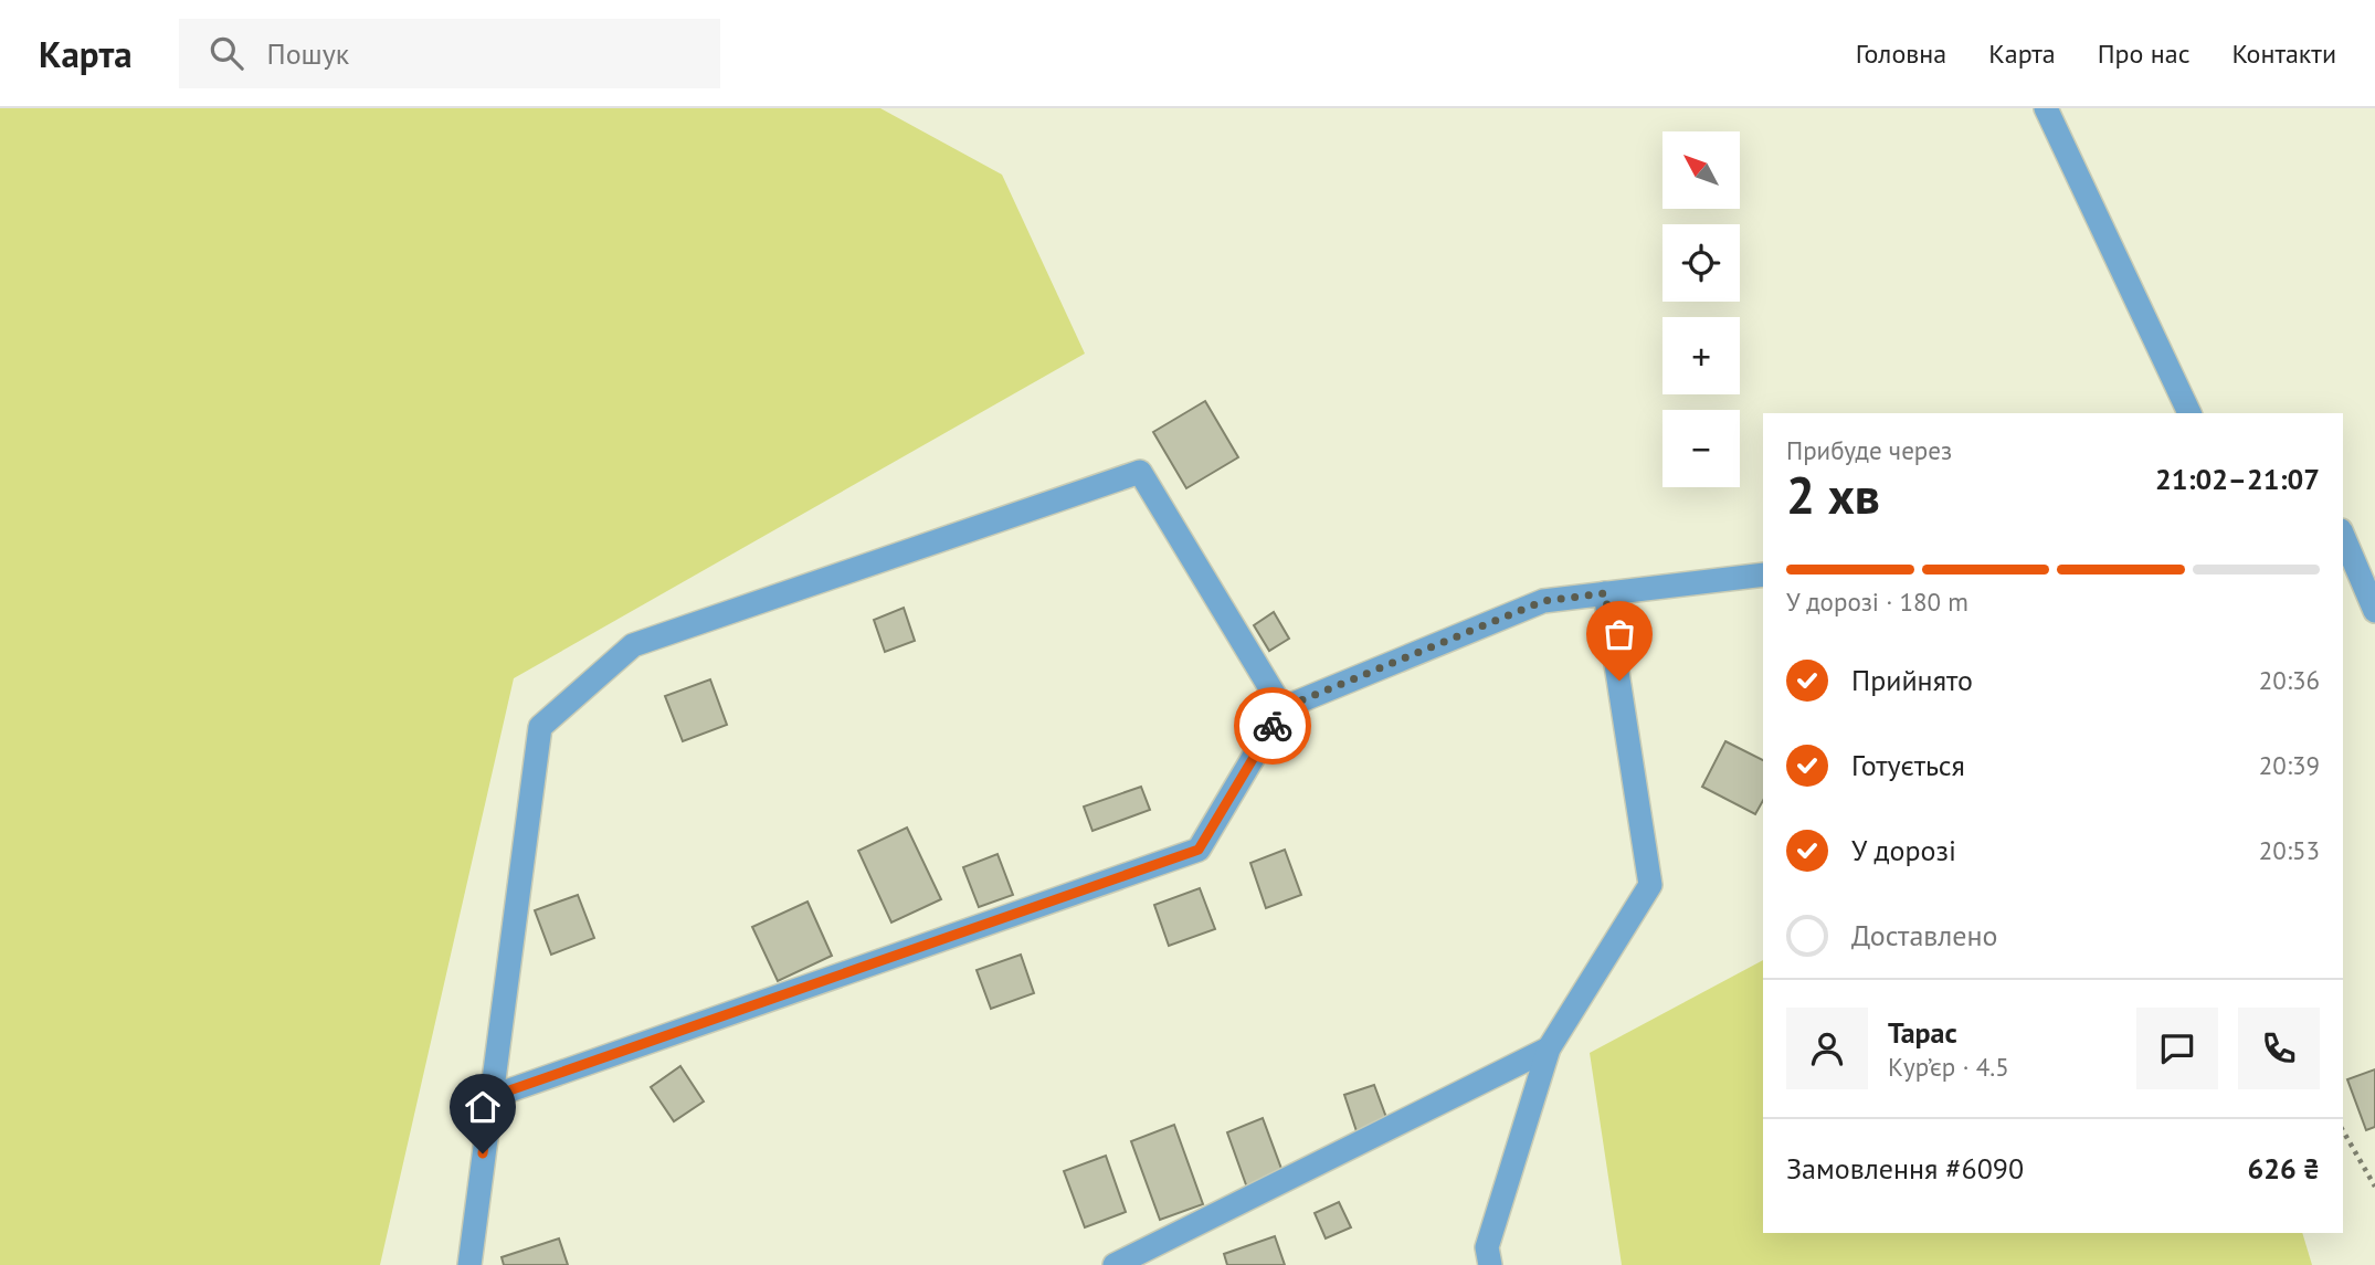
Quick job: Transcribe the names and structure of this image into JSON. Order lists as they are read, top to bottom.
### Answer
{
  "north": "top left",
  "page": {
    "header": "Карта",
    "search": "Пошук",
    "nav": [
      "Головна",
      "Карта",
      "Про нас",
      "Контакти"
    ],
    "map_buttons": ["+", "−"],
    "heading": ["2 хв", "Прибуде через", "21:02–21:07"],
    "panel": [
      "Тарас",
      "Кур’єр · 4.5",
      "Замовлення #6090",
      "626 ₴"
    ],
    "bar": "У дорозі · 180 m",
    "list": [
      ["Прийнято", "20:36"],
      ["Готується", "20:39"],
      ["У дорозі", "20:53"],
      "Доставлено"
    ]
  }
}
